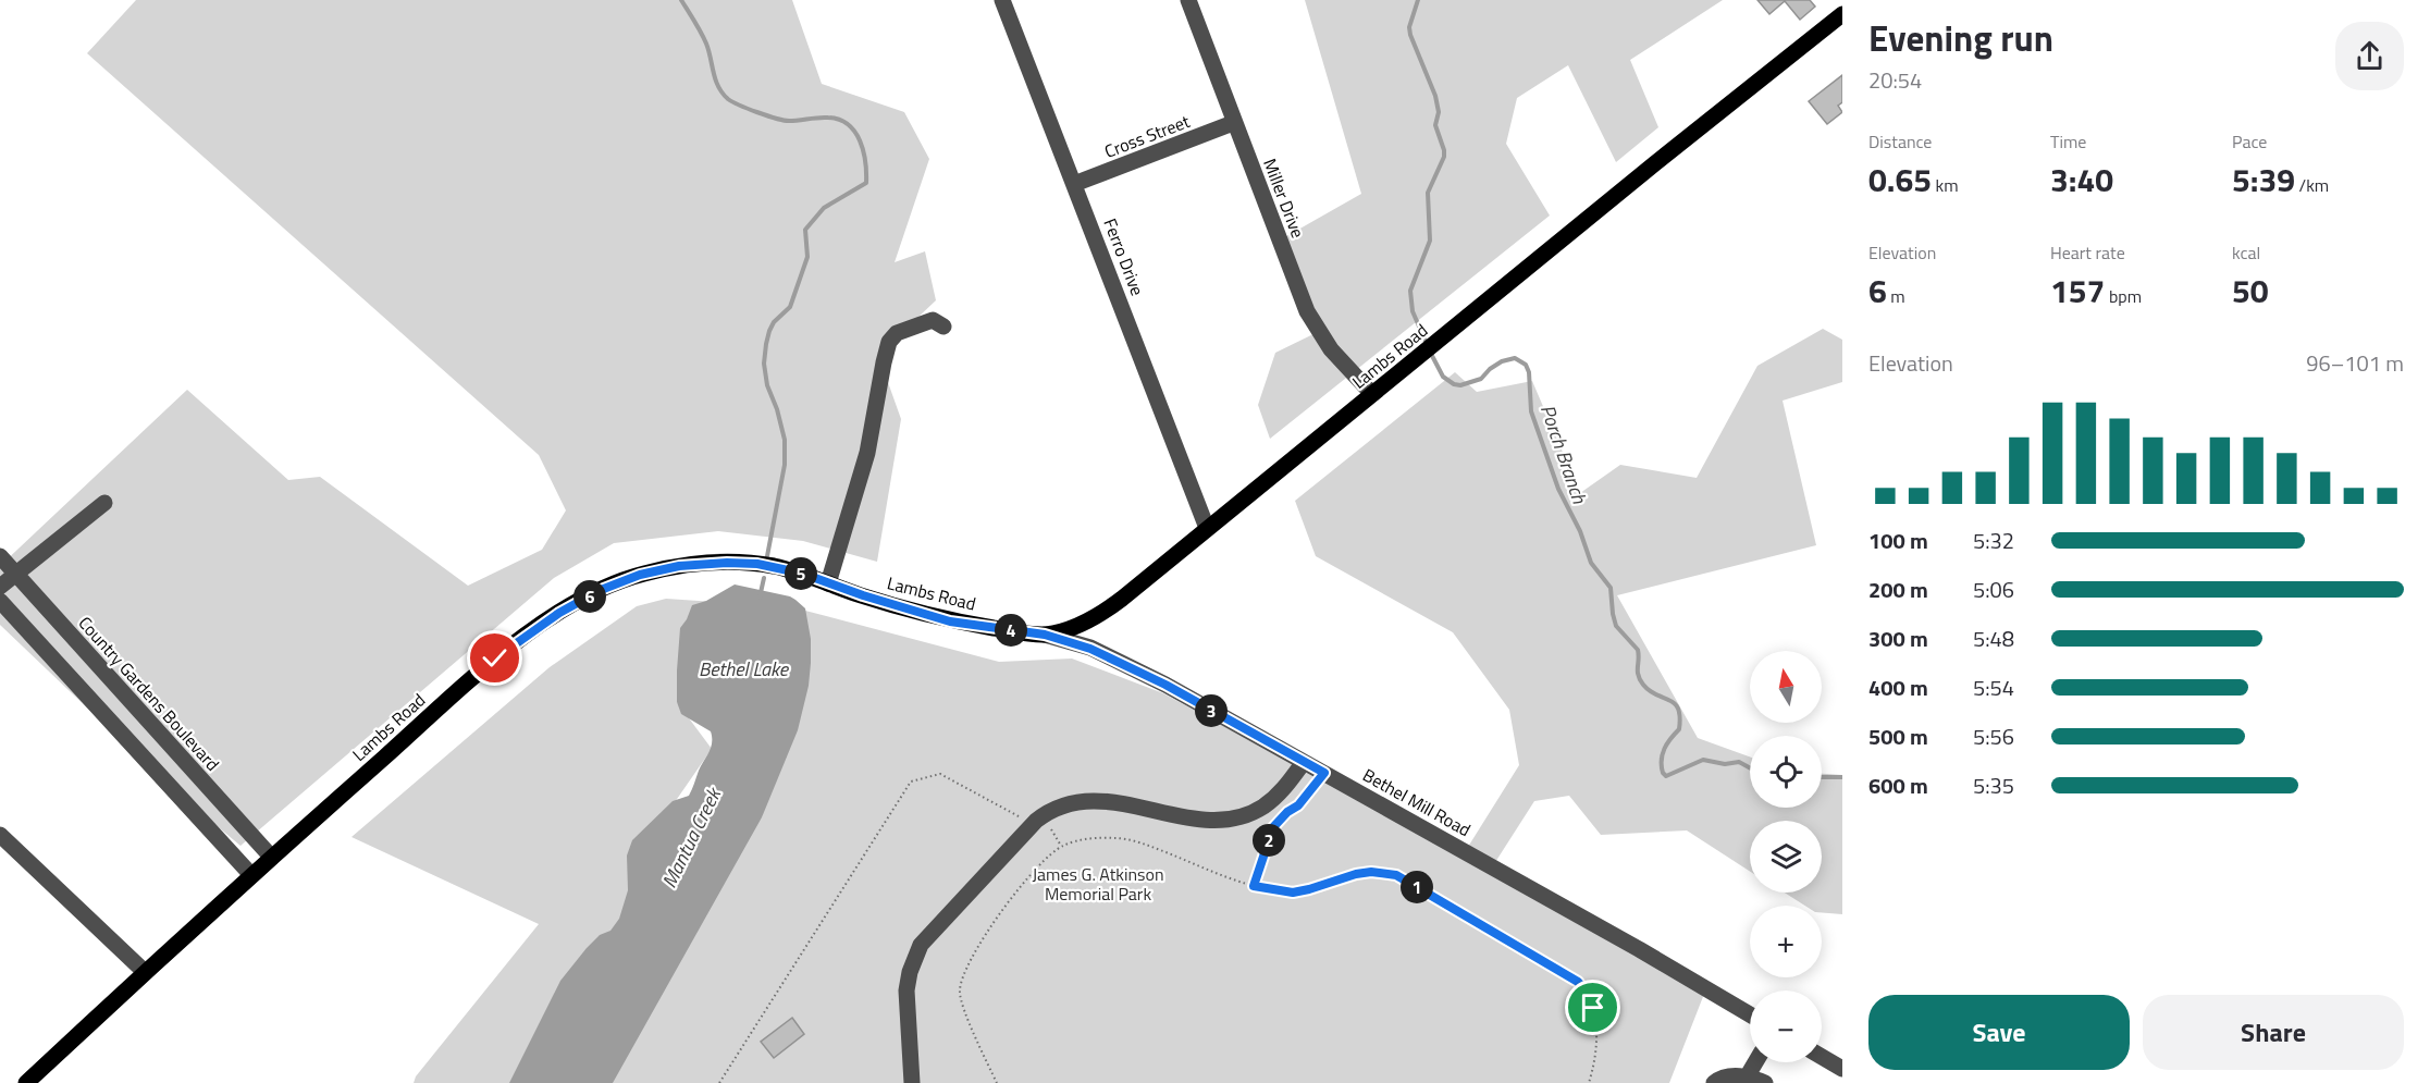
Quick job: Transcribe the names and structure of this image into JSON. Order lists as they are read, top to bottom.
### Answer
{
  "streets": {
    "main road": ["Lambs Road"],
    "street": [
      "Cross Street",
      "Miller Drive",
      "Ferro Drive",
      "Country Gardens Boulevard",
      "Bethel Mill Road"
    ]
  },
  "crossings": [
    ["Cross Street", "Miller Drive"],
    ["Cross Street", "Ferro Drive"],
    ["Miller Drive", "Lambs Road"],
    ["Ferro Drive", "Lambs Road"],
    ["Lambs Road", "Country Gardens Boulevard"],
    ["Lambs Road", "Bethel Mill Road"]
  ],
  "water": ["Porch Branch", "Bethel Lake", "Mantua Creek"],
  "parks": ["James G. Atkinson Memorial Park"],
  "north": "top",
  "page": {
    "heading": ["Evening run", "20:54"],
    "stats": [
      ["Distance", "0.65 km"],
      ["Time", "3:40"],
      ["Pace", "5:39 /km"],
      ["Elevation", "6 m"],
      ["Heart rate", "157 bpm"],
      ["kcal", "50"]
    ],
    "chart": ["Elevation", "96–101 m"],
    "list": [
      {
        "name": "100 m",
        "note": "5:32"
      },
      {
        "name": "200 m",
        "note": "5:06"
      },
      {
        "name": "300 m",
        "note": "5:48"
      },
      {
        "name": "400 m",
        "note": "5:54"
      },
      {
        "name": "500 m",
        "note": "5:56"
      },
      {
        "name": "600 m",
        "note": "5:35"
      }
    ],
    "pins": [
      "5",
      "6",
      "4",
      "3",
      "2",
      "1"
    ],
    "map_buttons": ["+", "−"],
    "buttons": ["Save", "Share"]
  }
}
